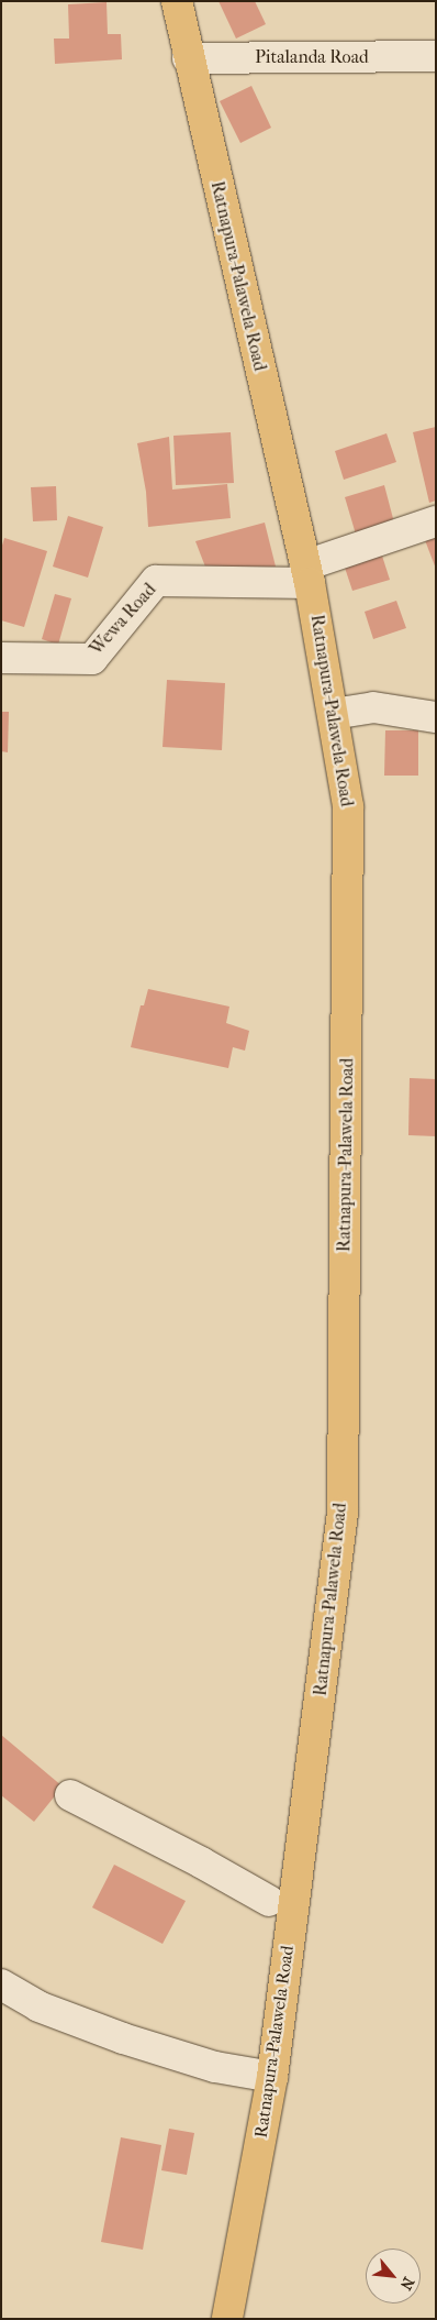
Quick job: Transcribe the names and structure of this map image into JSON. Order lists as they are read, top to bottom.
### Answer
{
  "streets": {
    "main road": ["Ratnapura-Palawela Road"],
    "street": ["Pitalanda Road", "Wewa Road"]
  },
  "crossings": [
    ["Pitalanda Road", "Ratnapura-Palawela Road"],
    ["Ratnapura-Palawela Road", "Wewa Road"]
  ],
  "north": "bottom right"
}
